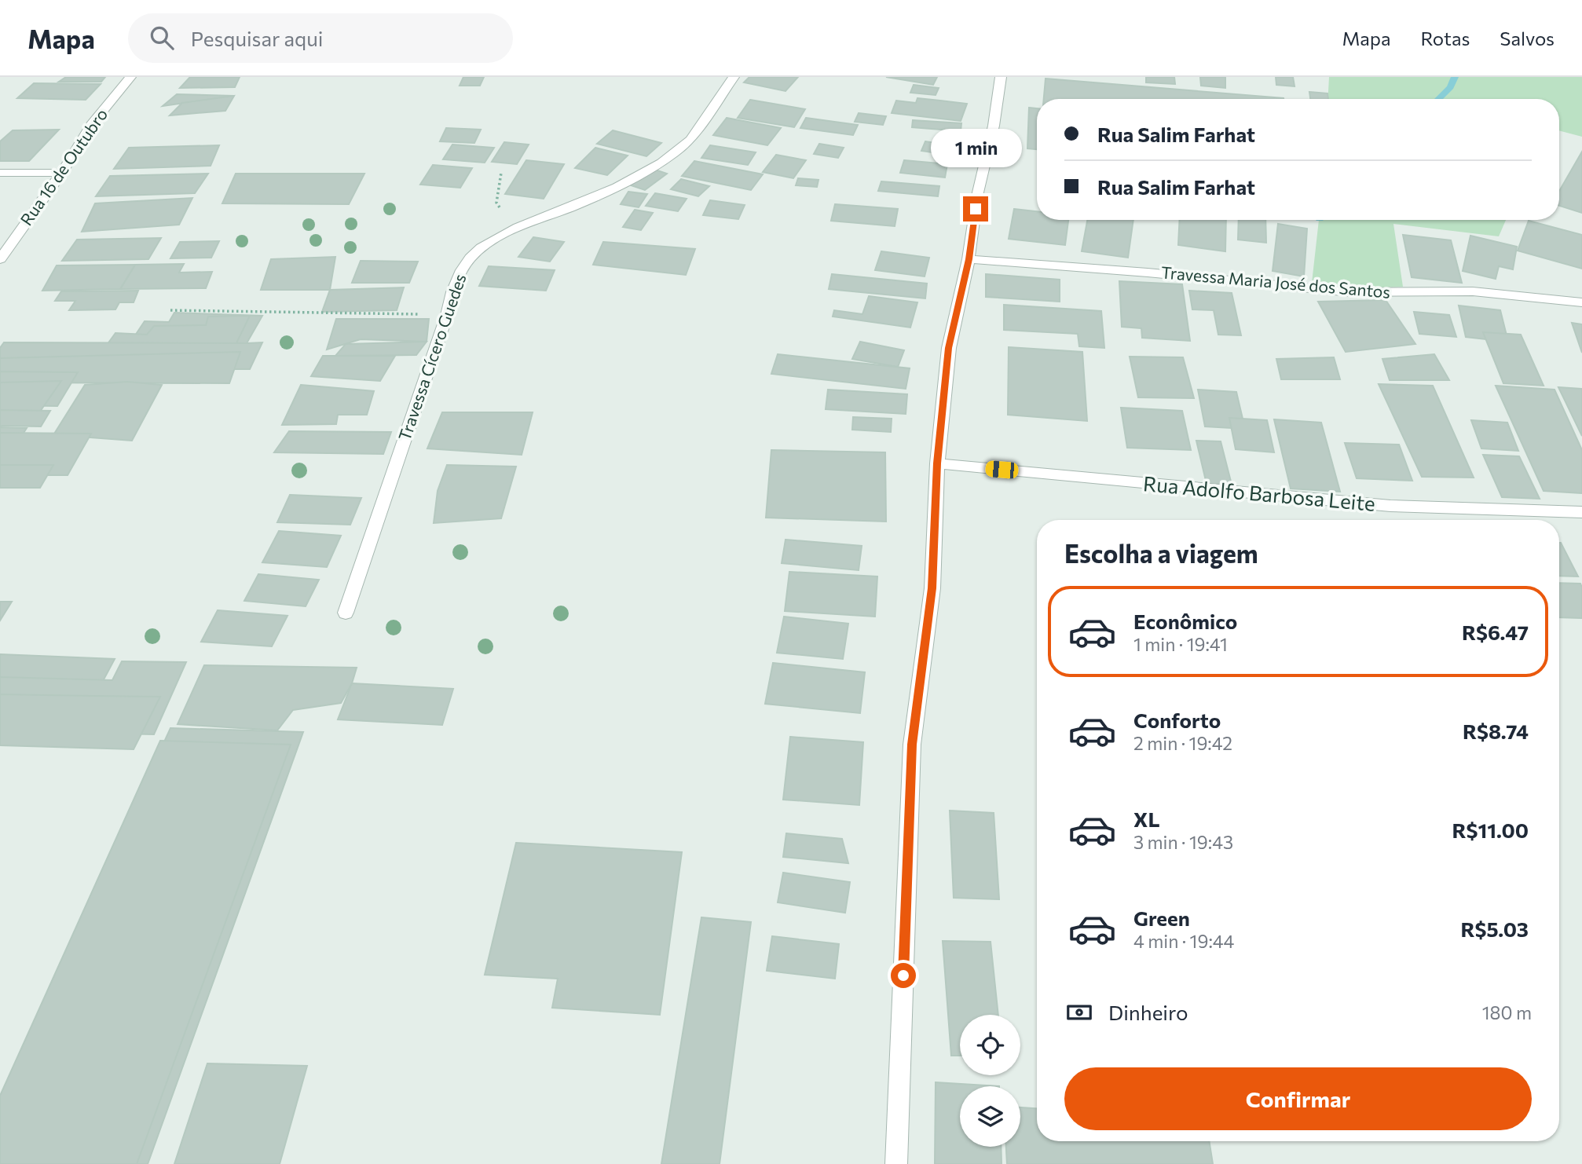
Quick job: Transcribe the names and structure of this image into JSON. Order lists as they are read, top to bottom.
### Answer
{
  "streets": {
    "street": [
      "Rua 16 de Outubro",
      "Travessa Maria José dos Santos",
      "Travessa Cícero Guedes",
      "Rua Adolfo Barbosa Leite"
    ]
  },
  "page": {
    "header": "Mapa",
    "search": "Pesquisar aqui",
    "nav": ["Mapa", "Rotas", "Salvos"],
    "banner": ["Rua Salim Farhat", "Rua Salim Farhat"],
    "bubble": "1 min",
    "heading": "Escolha a viagem",
    "list": [
      {
        "name": "Econômico",
        "note": "1 min · 19:41",
        "value": "R$6.47"
      },
      {
        "name": "Conforto",
        "note": "2 min · 19:42",
        "value": "R$8.74"
      },
      {
        "name": "XL",
        "note": "3 min · 19:43",
        "value": "R$11.00"
      },
      {
        "name": "Green",
        "note": "4 min · 19:44",
        "value": "R$5.03"
      }
    ],
    "pay": ["Dinheiro", "180 m"],
    "buttons": "Confirmar"
  }
}
